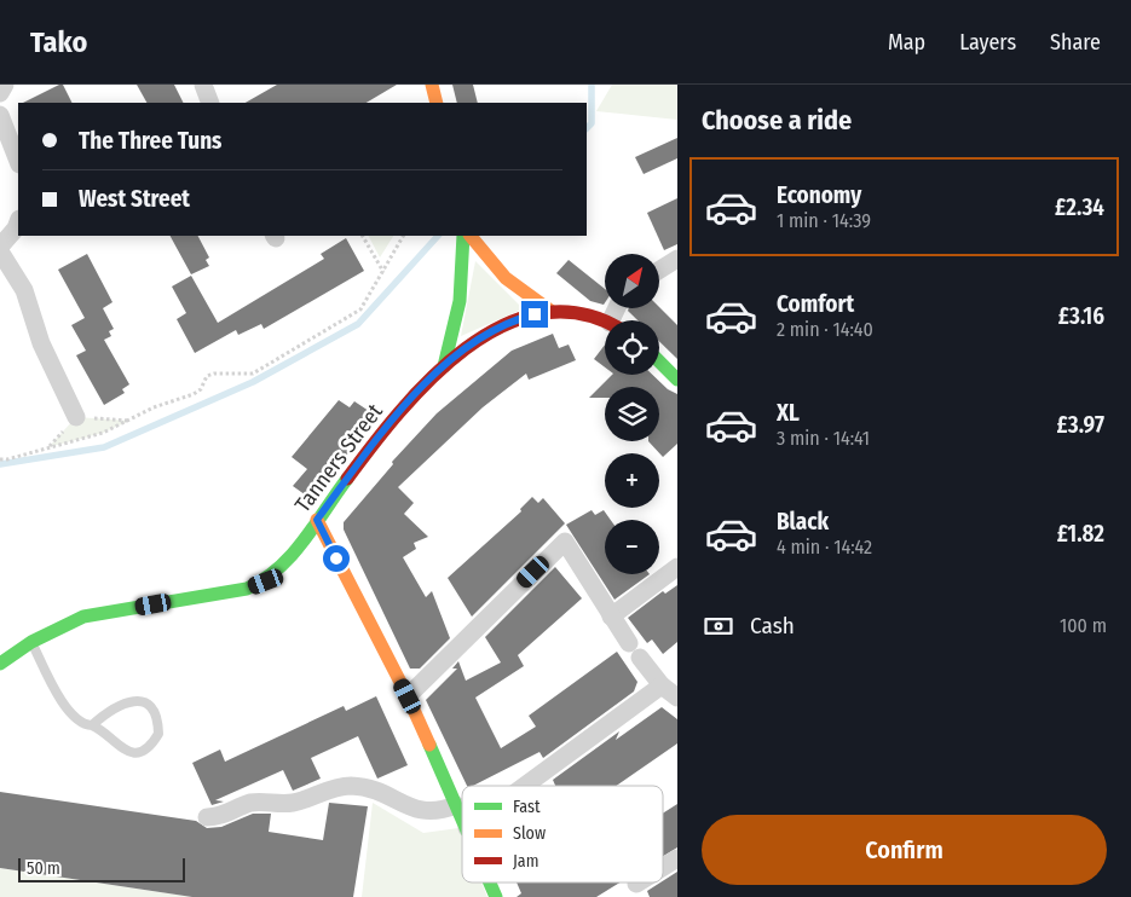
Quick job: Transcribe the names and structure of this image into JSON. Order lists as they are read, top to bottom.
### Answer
{
  "streets": {
    "street": ["Tanners Street"]
  },
  "legend": ["Fast", "Slow", "Jam"],
  "scale_bar": "50 m",
  "north": "top right",
  "page": {
    "header": "Tako",
    "nav": ["Map", "Layers", "Share"],
    "heading": "Choose a ride",
    "banner": ["The Three Tuns", "West Street"],
    "list": [
      {
        "name": "Economy",
        "note": "1 min · 14:39",
        "value": "£2.34"
      },
      {
        "name": "Comfort",
        "note": "2 min · 14:40",
        "value": "£3.16"
      },
      {
        "name": "XL",
        "note": "3 min · 14:41",
        "value": "£3.97"
      },
      {
        "name": "Black",
        "note": "4 min · 14:42",
        "value": "£1.82"
      }
    ],
    "map_buttons": ["+", "−"],
    "pay": ["Cash", "100 m"],
    "buttons": "Confirm",
    "scale": "50 m"
  }
}
